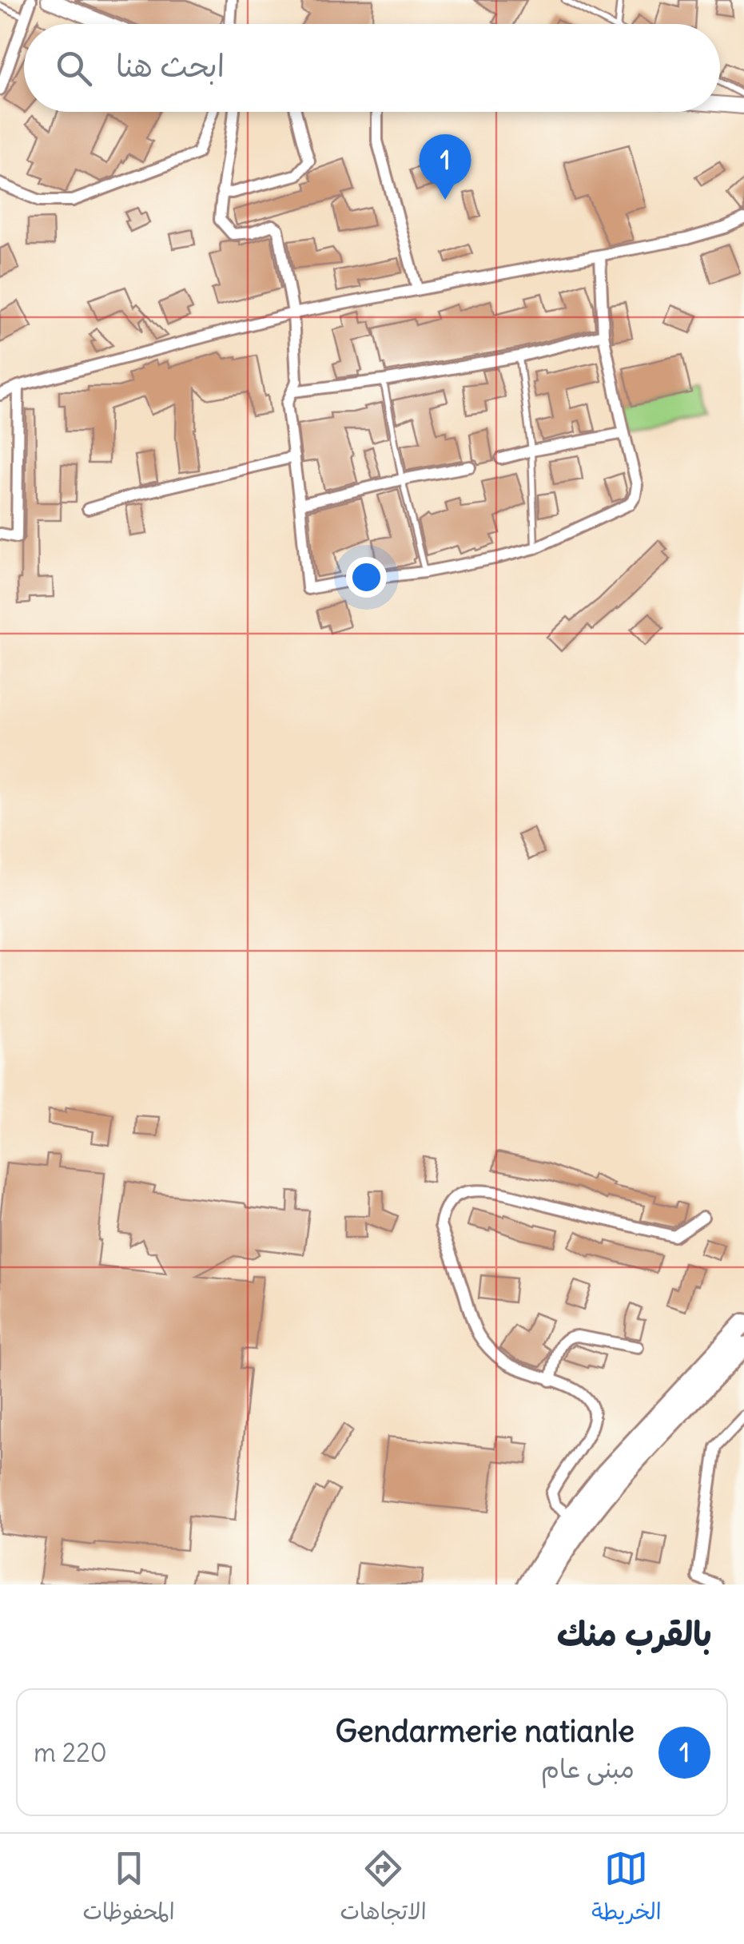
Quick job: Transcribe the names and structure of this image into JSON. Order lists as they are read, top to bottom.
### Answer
{
  "page": {
    "search": "ابحث هنا",
    "pins": "1",
    "heading": "بالقرب منك",
    "list": [
      {
        "mark": "1",
        "name": "Gendarmerie natianle",
        "note": "مبنى عام",
        "value": "220 m"
      }
    ],
    "nav": ["الخريطة", "الاتجاهات", "المحفوظات"]
  }
}
